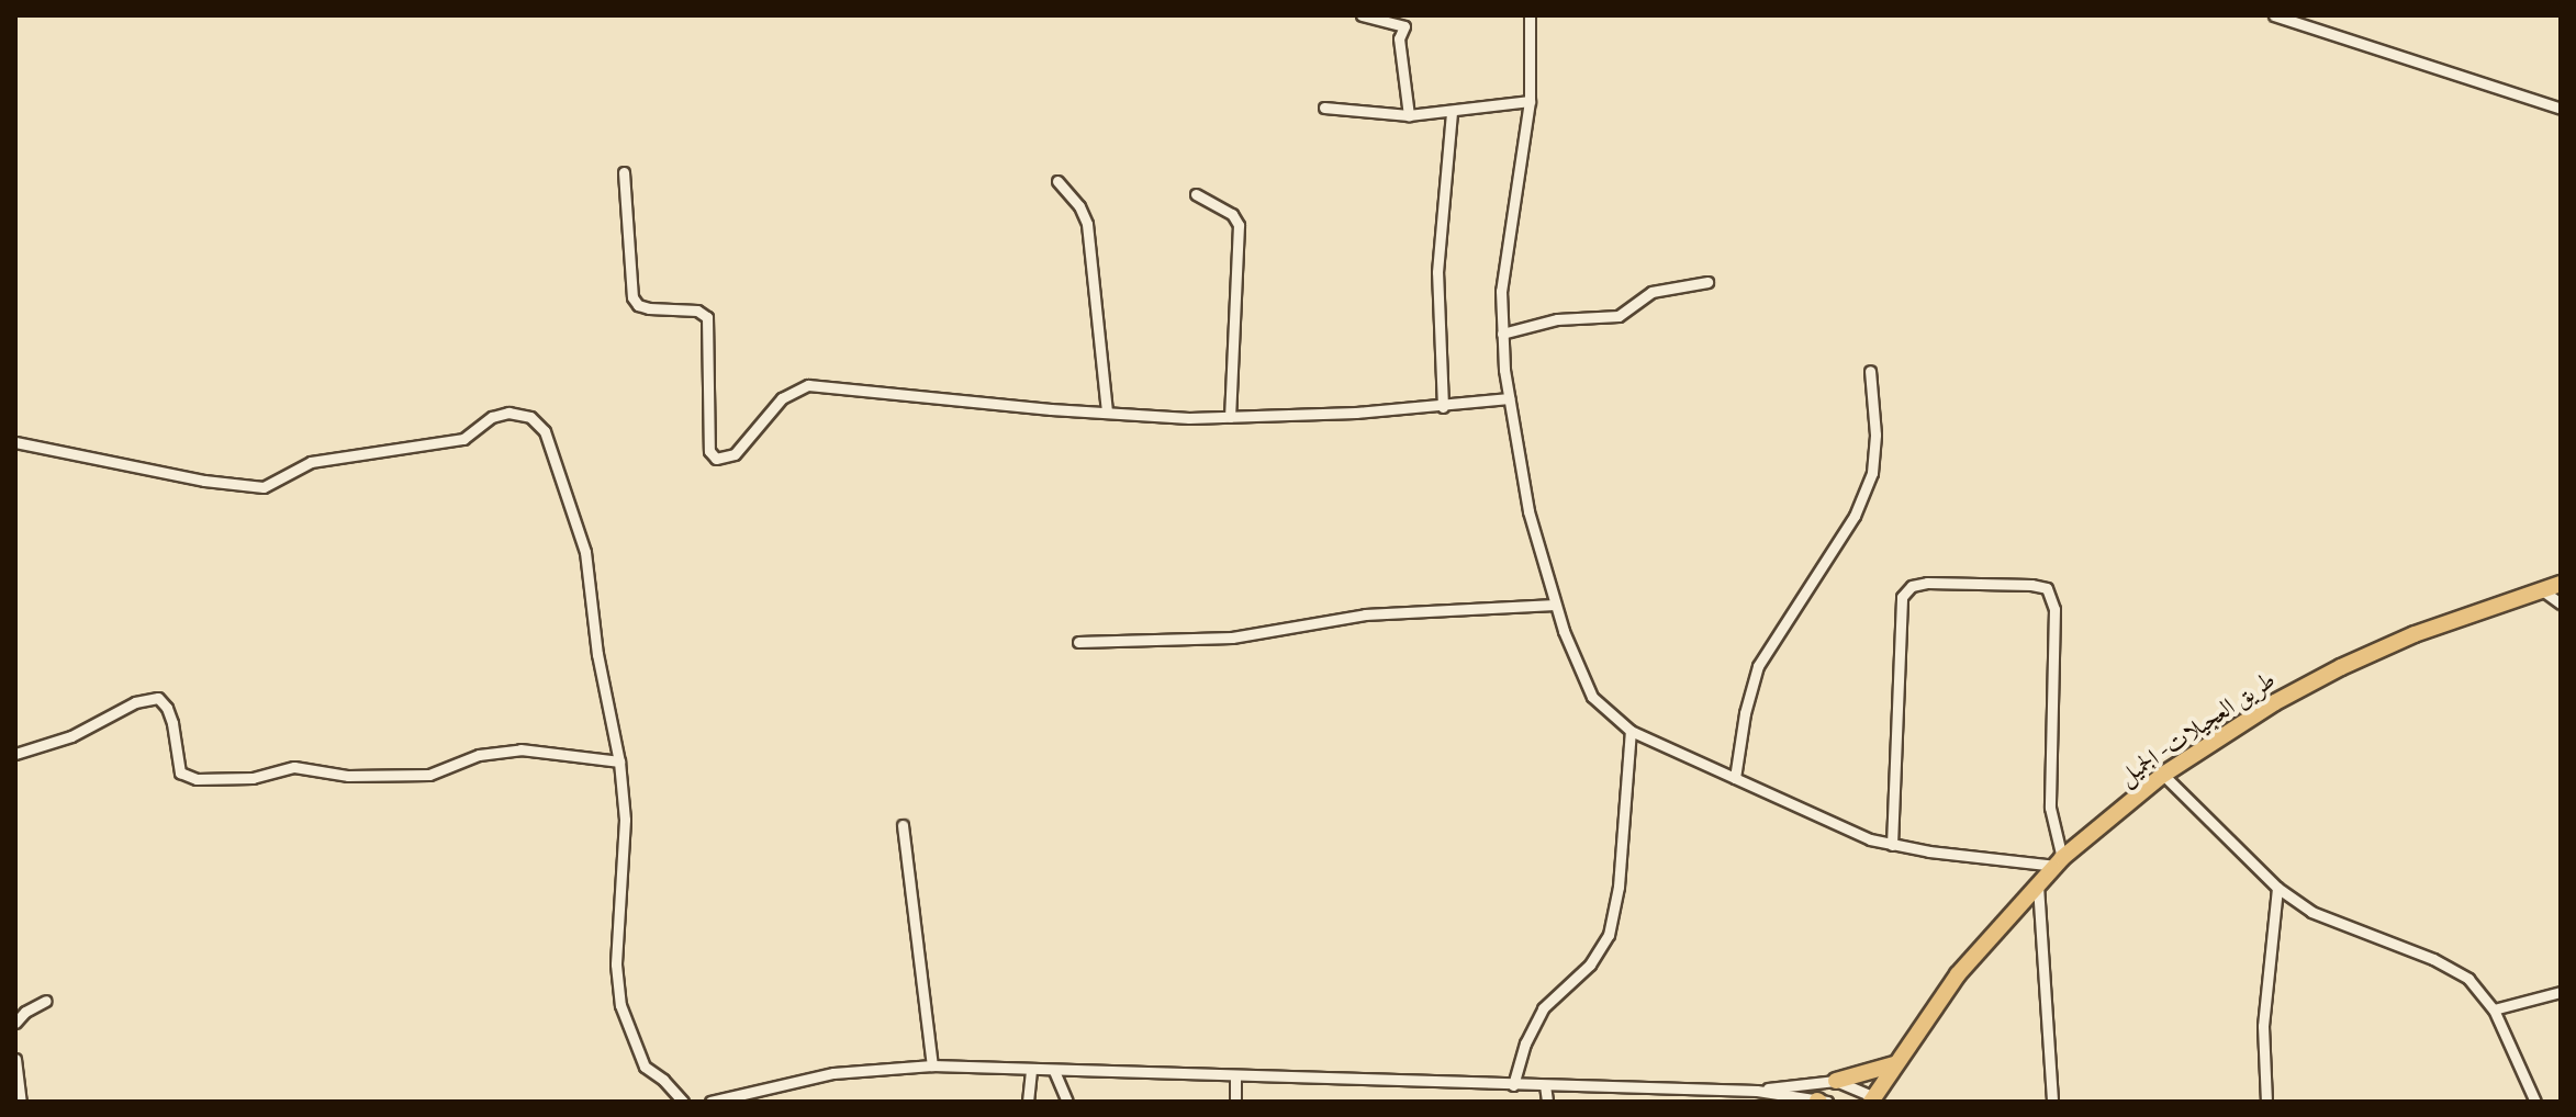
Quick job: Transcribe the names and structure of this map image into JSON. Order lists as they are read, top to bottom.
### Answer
{
  "streets": {
    "main road": ["طريق العجيلات- الجميل"]
  }
}
